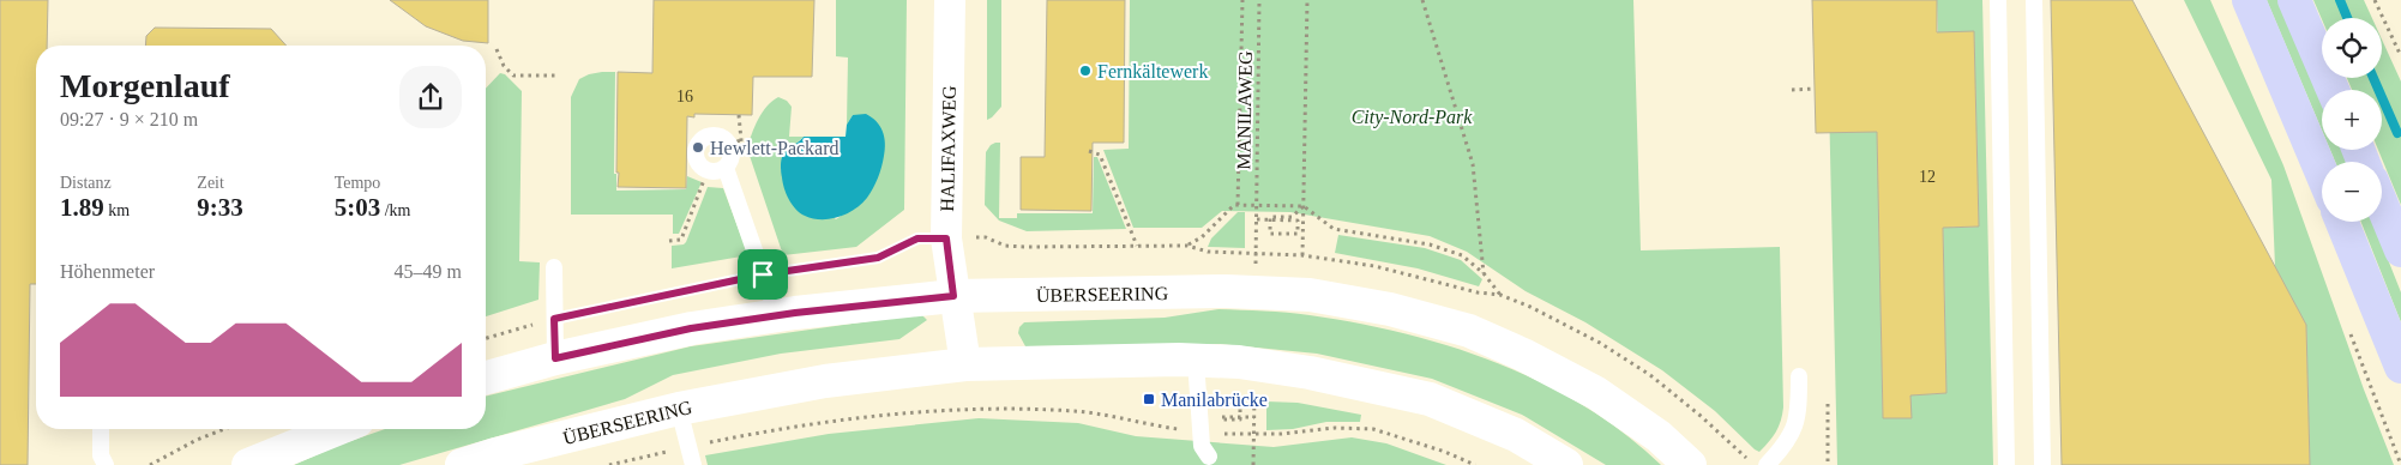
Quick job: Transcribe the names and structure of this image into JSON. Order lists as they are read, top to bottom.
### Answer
{
  "streets": {
    "street": ["HALIFAXWEG", "ÜBERSEERING"],
    "path": ["MANILAWEG"]
  },
  "crossings": [
    ["HALIFAXWEG", "ÜBERSEERING"]
  ],
  "parks": ["City-Nord-Park"],
  "places": {
    "other": ["Fernkältewerk", "Hewlett-Packard"],
    "transit": ["Manilabrücke"]
  },
  "house_numbers": ["16", "12"],
  "page": {
    "map_buttons": ["+", "−"],
    "heading": ["Morgenlauf", "09:27 · 9 × 210 m"],
    "stats": [
      ["Distanz", "1.89 km"],
      ["Zeit", "9:33"],
      ["Tempo", "5:03 /km"]
    ],
    "chart": ["Höhenmeter", "45–49 m"]
  }
}
